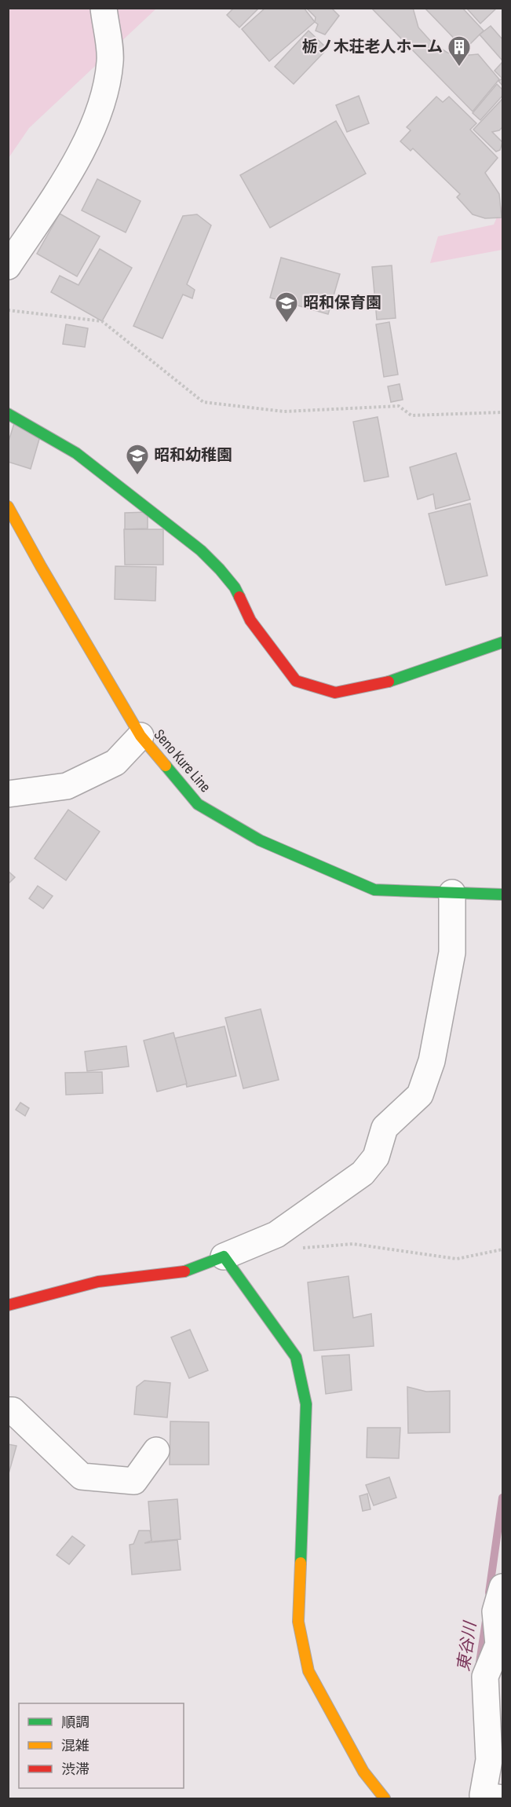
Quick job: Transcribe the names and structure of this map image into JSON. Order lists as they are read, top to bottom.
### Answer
{
  "streets": {
    "street": ["Seno Kure Line"]
  },
  "water": ["東谷川"],
  "places": {
    "building": ["栃ノ木荘老人ホーム"],
    "school or university": ["昭和保育園", "昭和幼稚園"]
  },
  "legend": ["順調", "混雑", "渋滞"]
}
